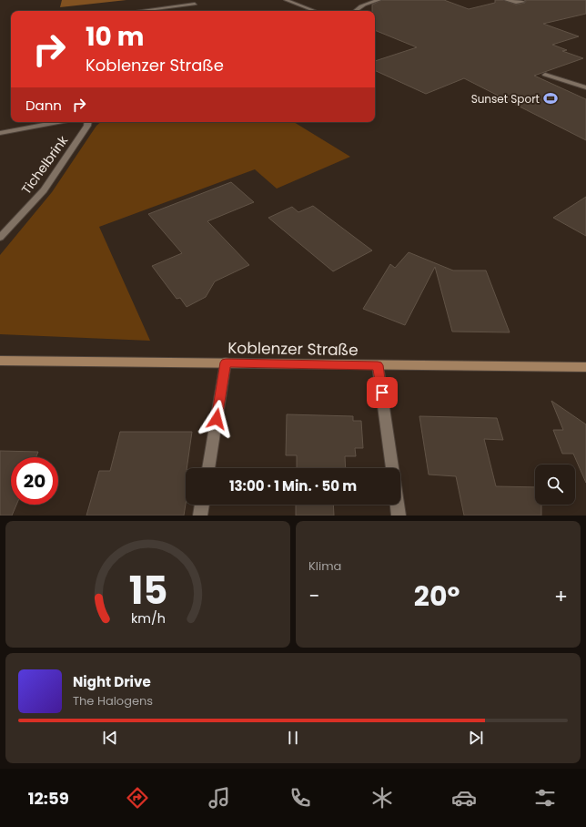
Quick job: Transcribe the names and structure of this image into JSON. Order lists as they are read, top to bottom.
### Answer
{
  "streets": {
    "main road": ["Koblenzer Straße"],
    "street": ["Tichelbrink"]
  },
  "places": {
    "sports": ["Sunset Sport"]
  },
  "page": {
    "turn": ["10 m", "Koblenzer Straße"],
    "then": "Dann",
    "limit": "20",
    "trip": "13:00 · 1 Min. · 50 m",
    "tile": "Klima",
    "heat": ["−", "20°", "+"],
    "song": ["Night Drive", "The Halogens"],
    "tabs": "12:59",
    "gauge": ["15", "km/h"]
  }
}
